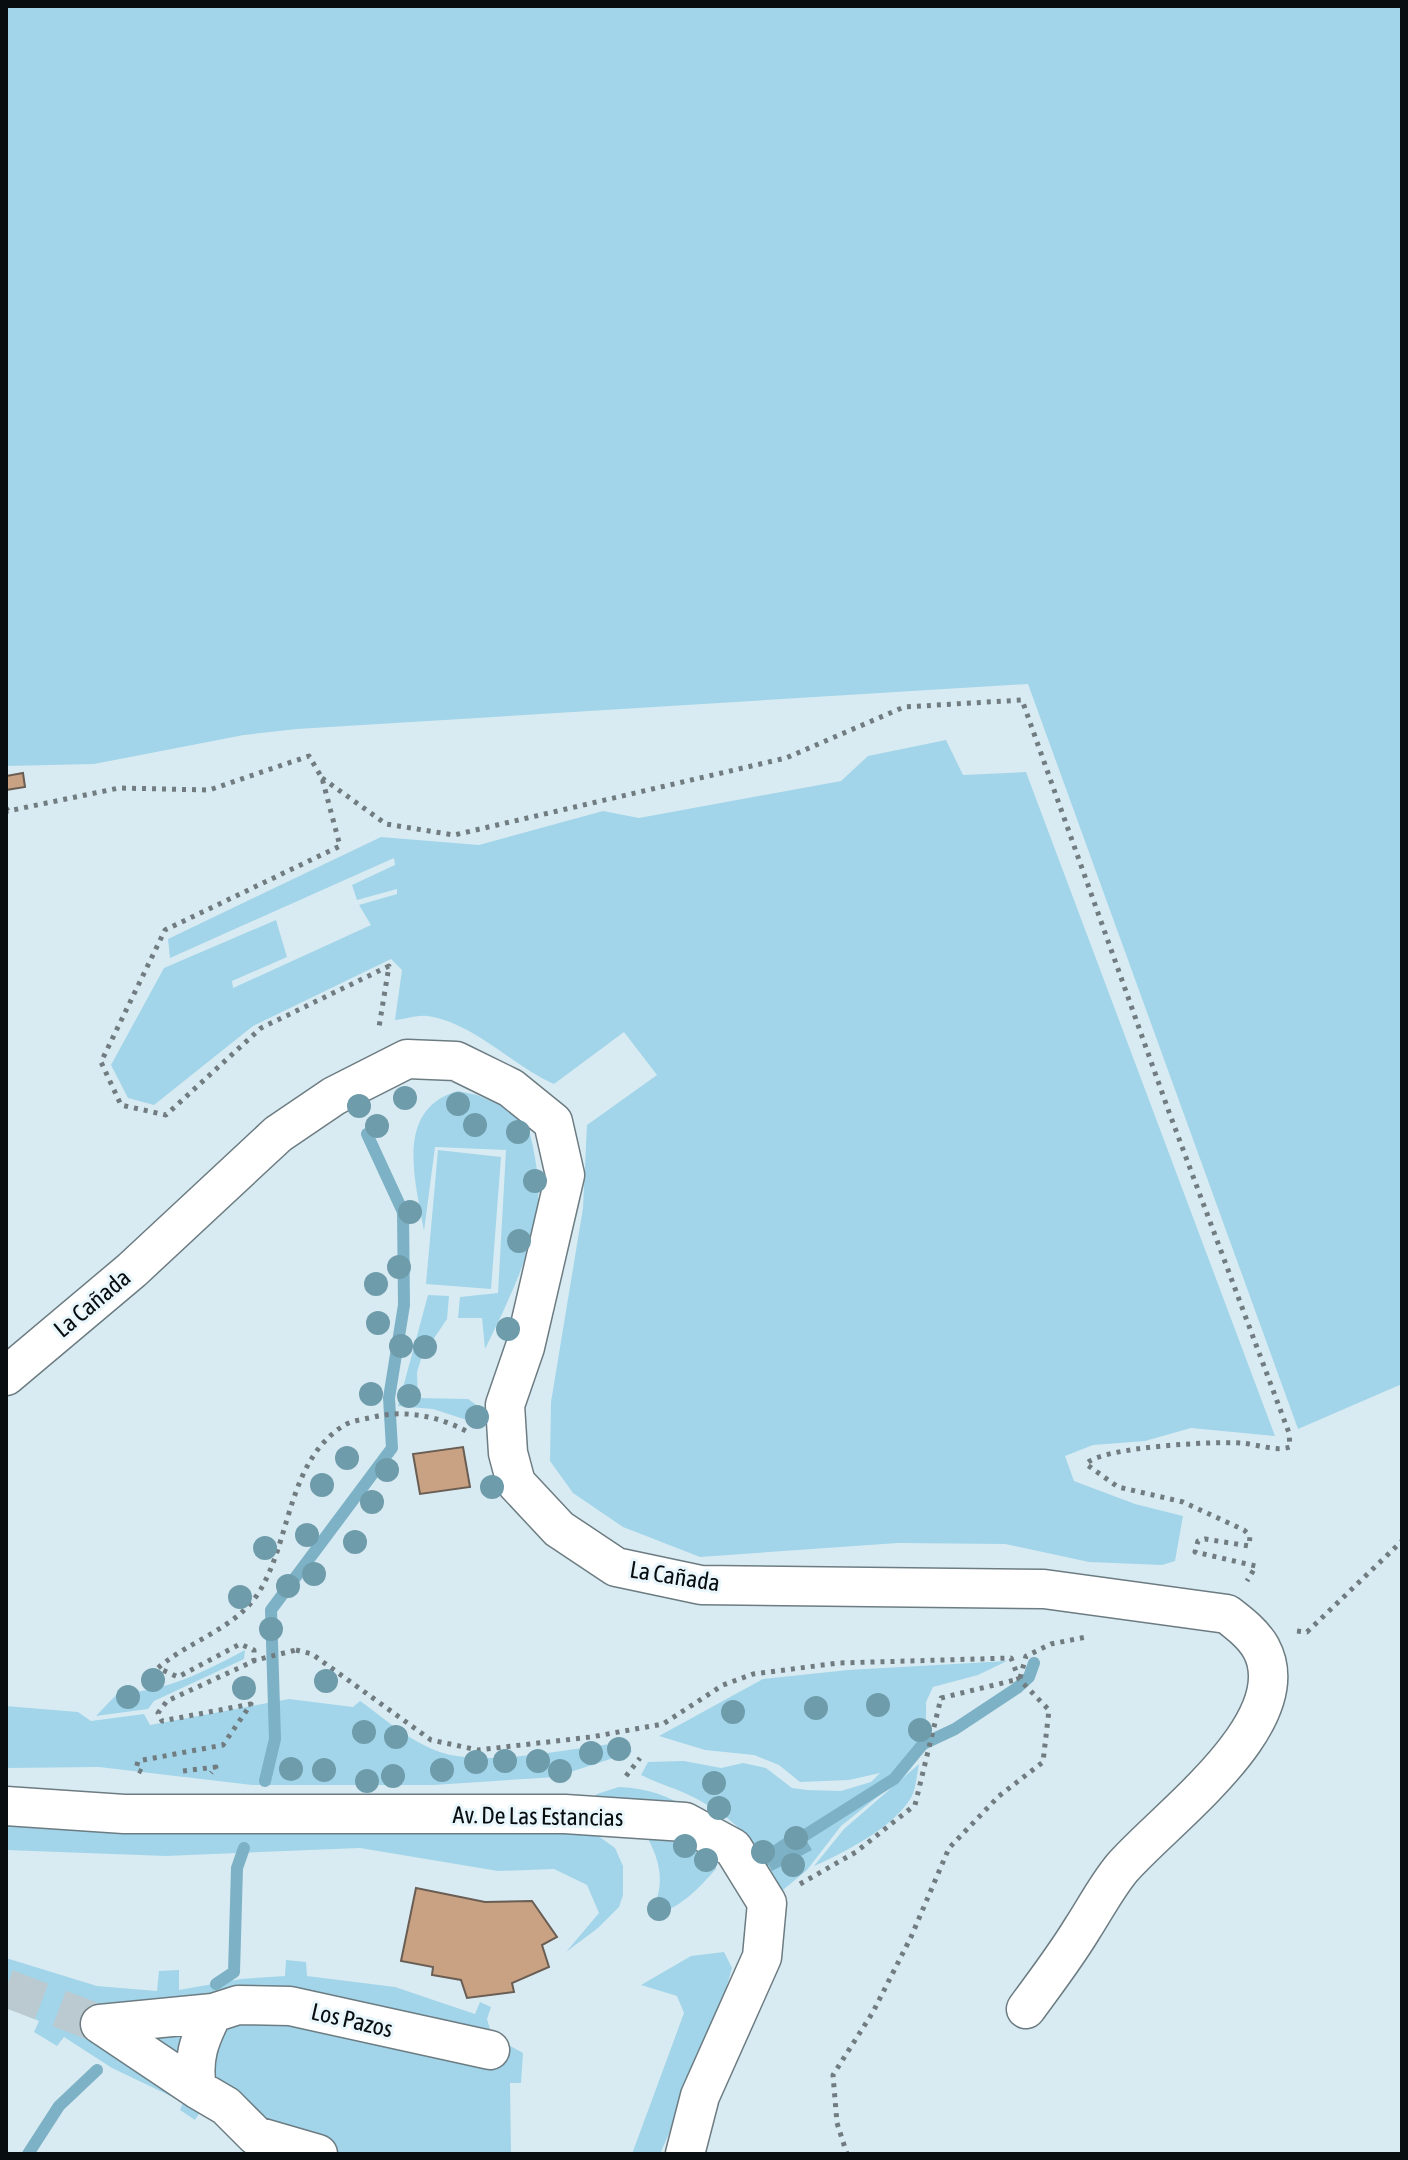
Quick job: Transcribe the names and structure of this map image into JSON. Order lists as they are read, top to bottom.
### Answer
{
  "streets": {
    "street": ["La Cañada", "Av. De Las Estancias", "Los Pazos"]
  }
}
